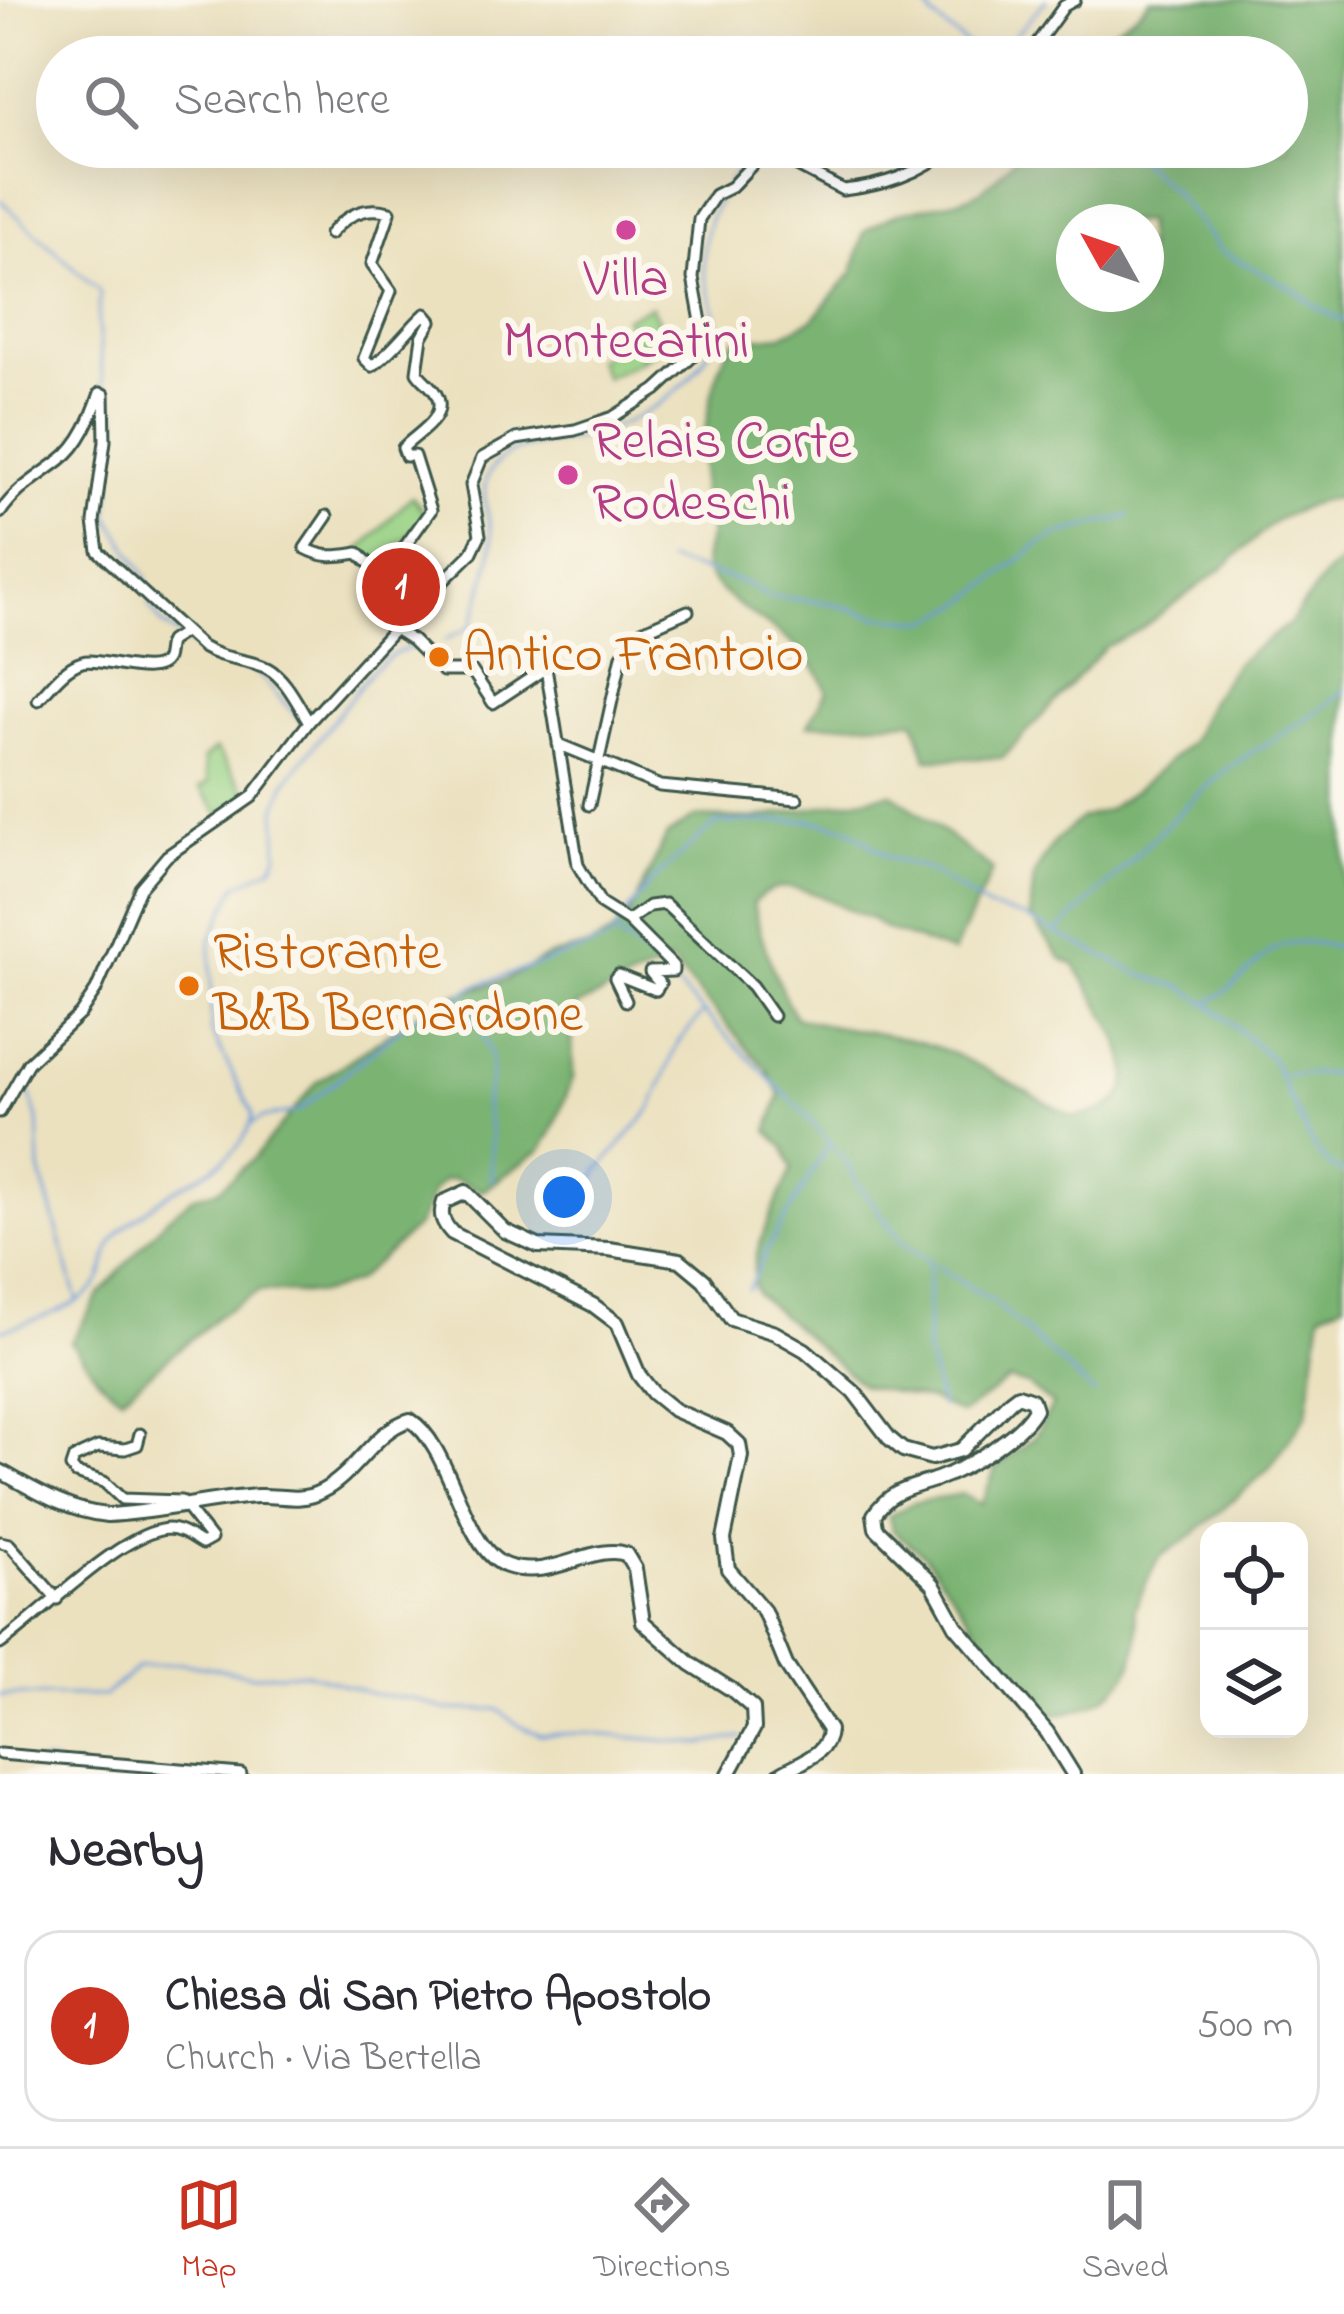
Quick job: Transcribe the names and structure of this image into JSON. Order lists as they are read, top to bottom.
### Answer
{
  "places": [
    "Villa Montecatini",
    "Relais Corte Rodeschi",
    "Antico Frantoio",
    "Ristorante B&B Bernardone"
  ],
  "north": "top left",
  "page": {
    "search": "Search here",
    "pins": "1",
    "heading": "Nearby",
    "list": [
      {
        "mark": "1",
        "name": "Chiesa di San Pietro Apostolo",
        "note": "Church · Via Bertella",
        "value": "500 m"
      }
    ],
    "nav": ["Map", "Directions", "Saved"]
  }
}
